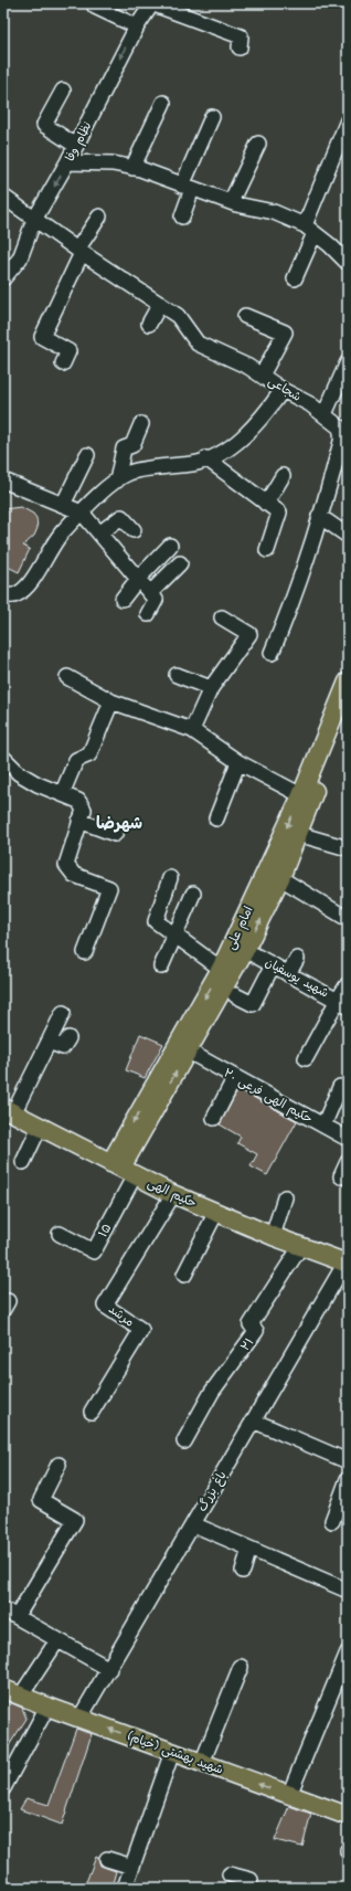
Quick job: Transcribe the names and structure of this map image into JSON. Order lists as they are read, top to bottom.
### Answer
{
  "streets": {
    "main road": ["امام علی", "حکیم الهی", "شهید بهشتی (خیام)"],
    "street": [
      "نظام وفا",
      "شجاعی",
      "شهید یوسفیان",
      "حکیم الهی فرعی ۲۰",
      "۱۵",
      "مرشد",
      "۲۱",
      "باغ بزرگ"
    ]
  },
  "crossings": [
    ["نظام وفا", "شجاعی"],
    ["امام علی", "حکیم الهی"],
    ["امام علی", "۱۵"],
    ["حکیم الهی", "۱۵"],
    ["حکیم الهی", "مرشد"],
    ["حکیم الهی", "۲۱"],
    ["حکیم الهی", "باغ بزرگ"],
    ["باغ بزرگ", "شهید بهشتی (خیام)"]
  ],
  "one_way": ["شهید بهشتی (خیام)"],
  "districts": ["شهرضا"]
}
